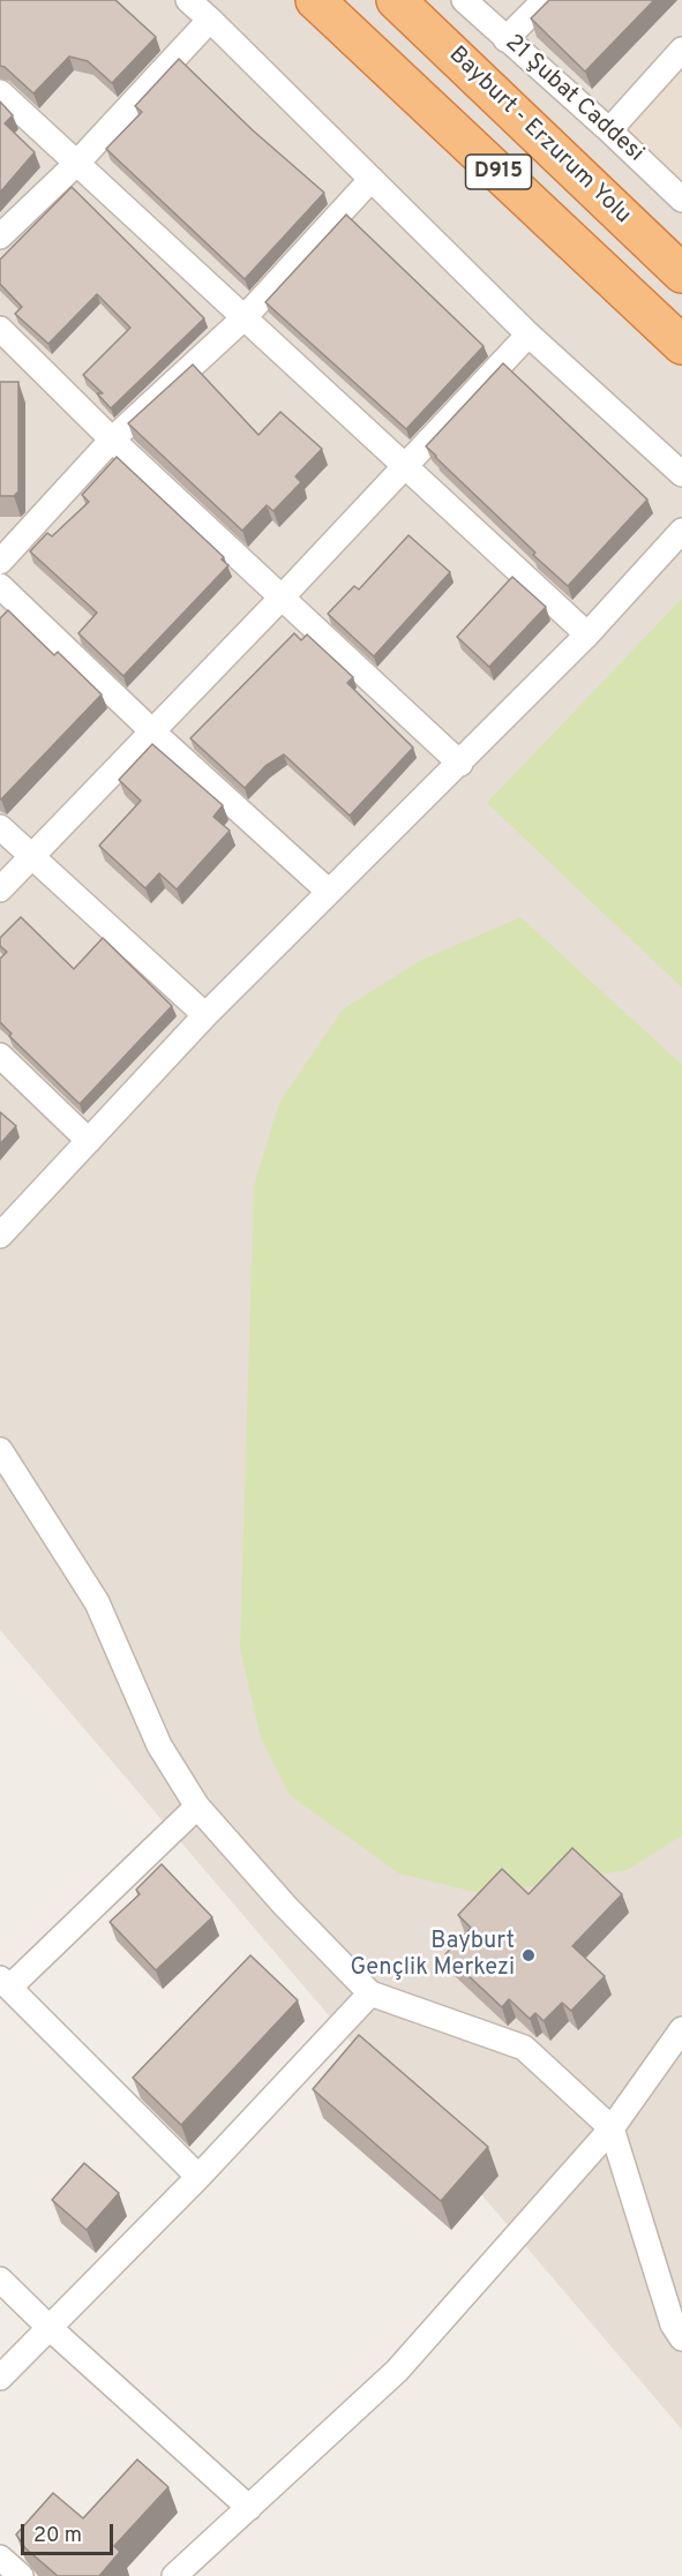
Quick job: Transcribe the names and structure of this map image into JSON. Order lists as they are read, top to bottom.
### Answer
{
  "streets": {
    "highway": ["Bayburt - Erzurum Yolu", "D915"],
    "street": ["21 Şubat Caddesi"]
  },
  "places": ["Bayburt Gençlik Merkezi"],
  "scale_bar": "20 m"
}
